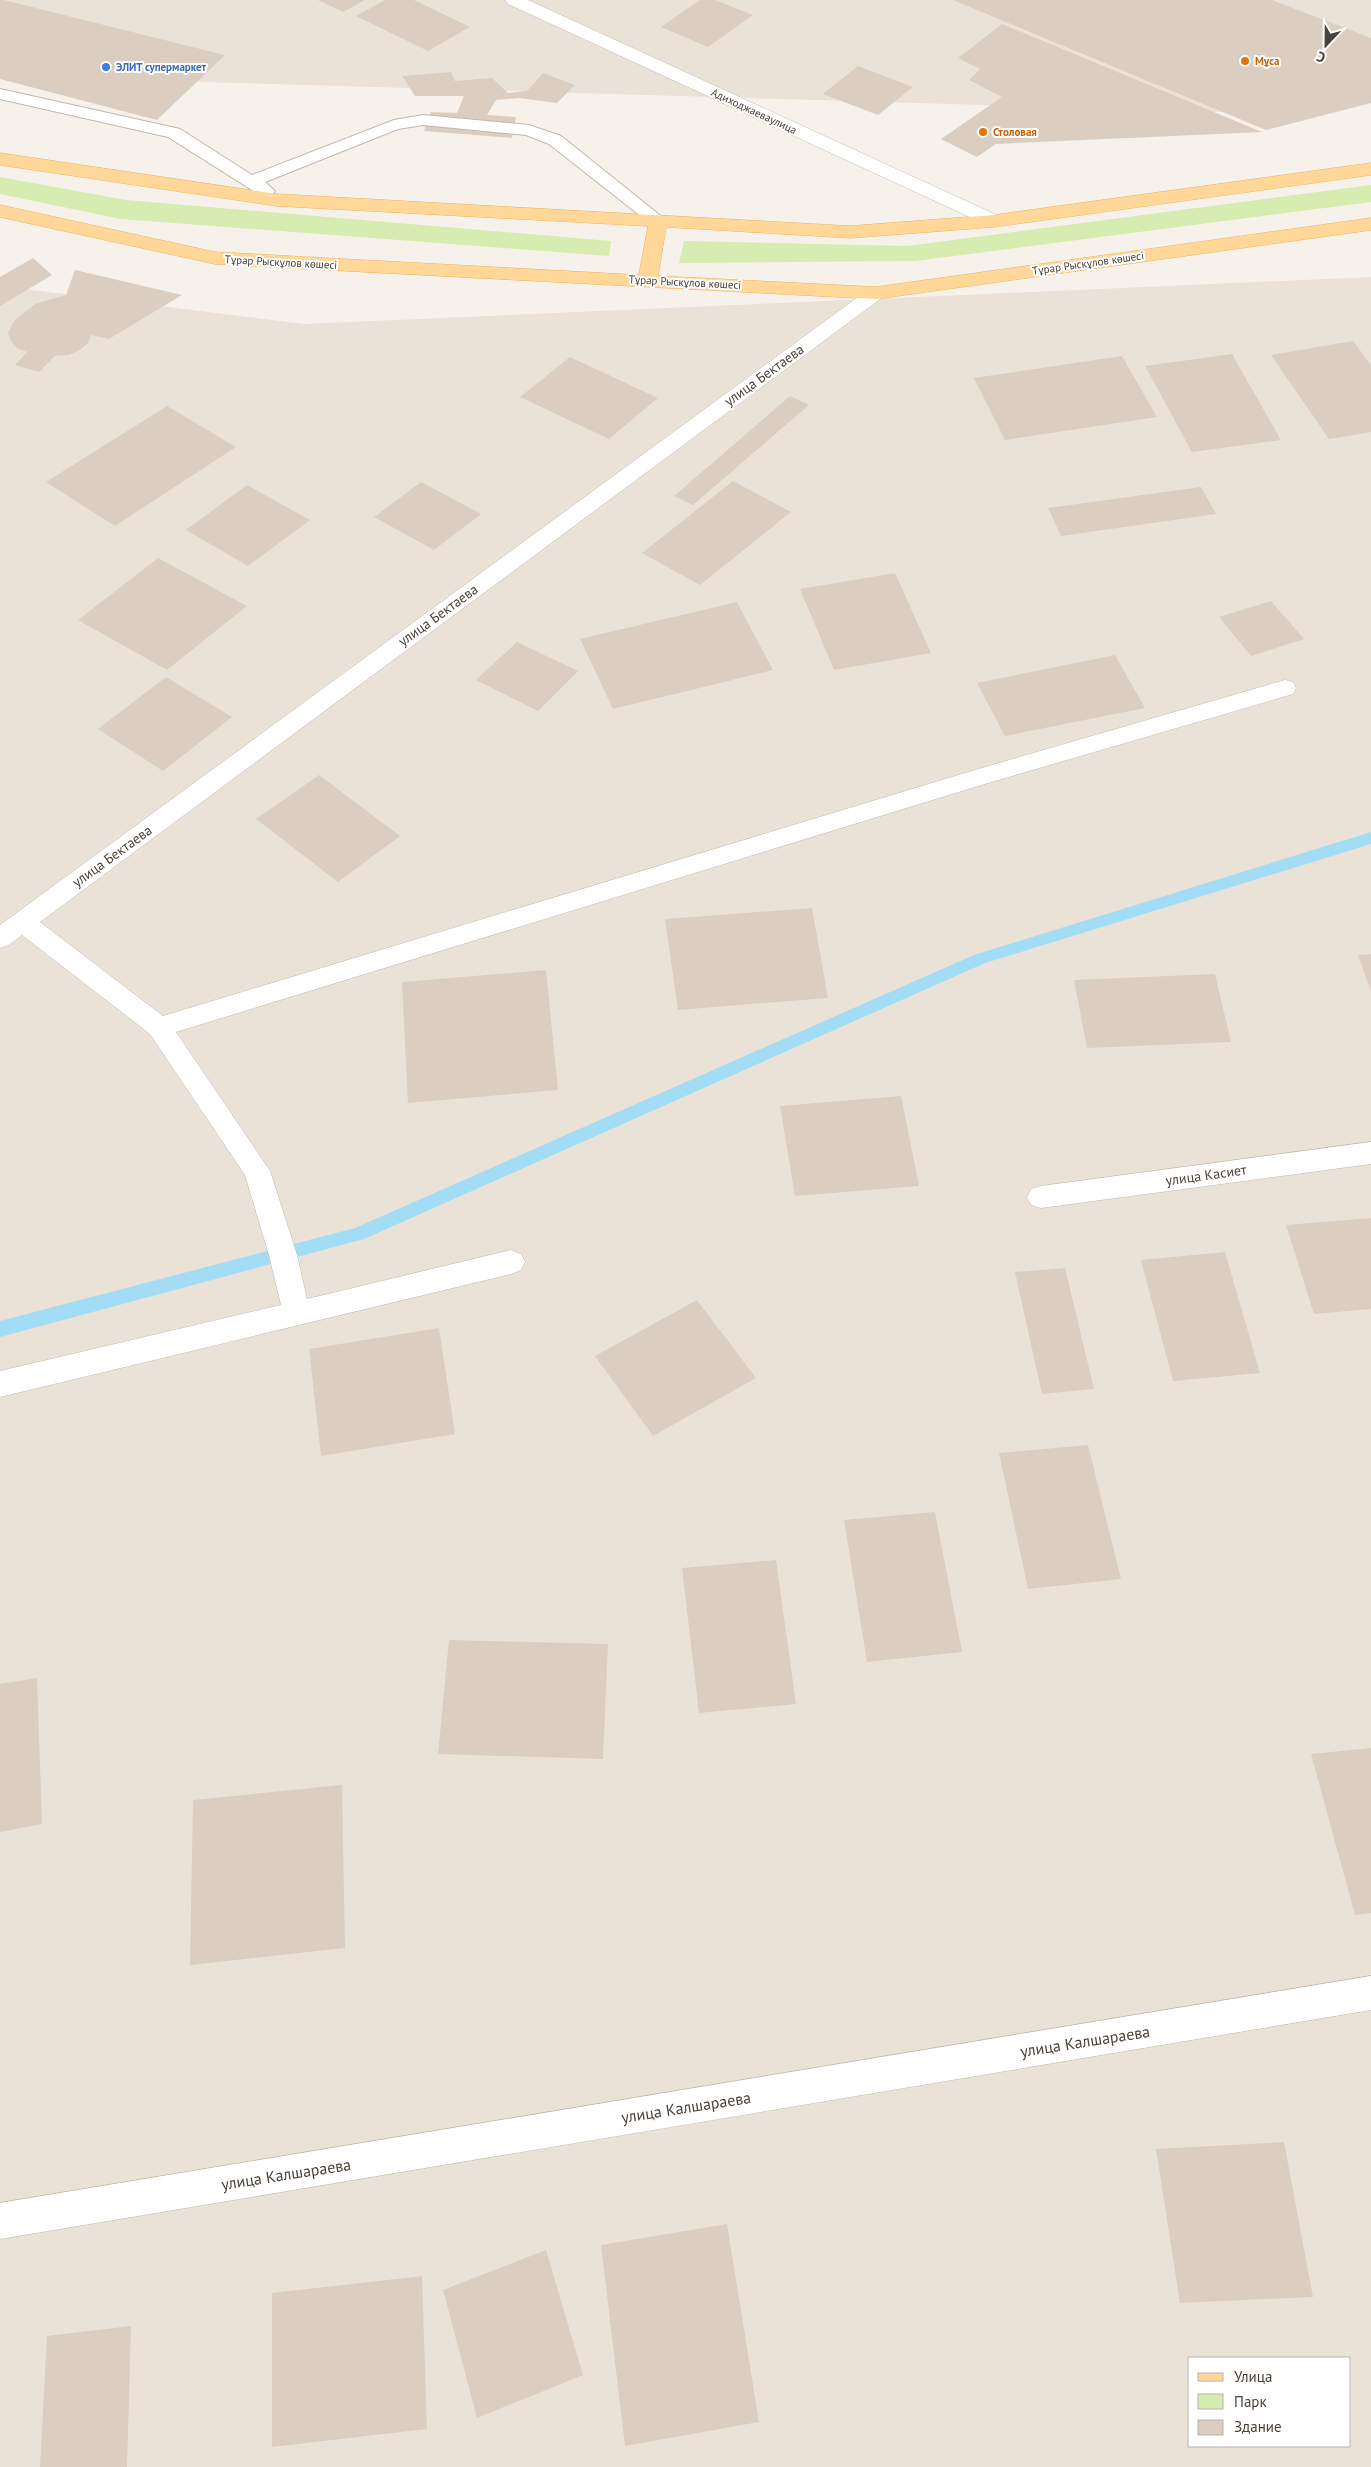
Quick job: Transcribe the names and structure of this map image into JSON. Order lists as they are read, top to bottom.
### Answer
{
  "streets": {
    "main road": ["Тұрар Рыскұлов көшесі"],
    "street": [
      "Адиходжаеваулица",
      "улица Бектаева",
      "улица Касиет",
      "улица Калшараева"
    ]
  },
  "crossings": [
    ["Тұрар Рыскұлов көшесі", "улица Бектаева"]
  ],
  "places": ["Мұса", "ЭЛИТ супермаркет", "Столовая"],
  "legend": ["Улица", "Парк", "Здание"],
  "north": "bottom"
}
